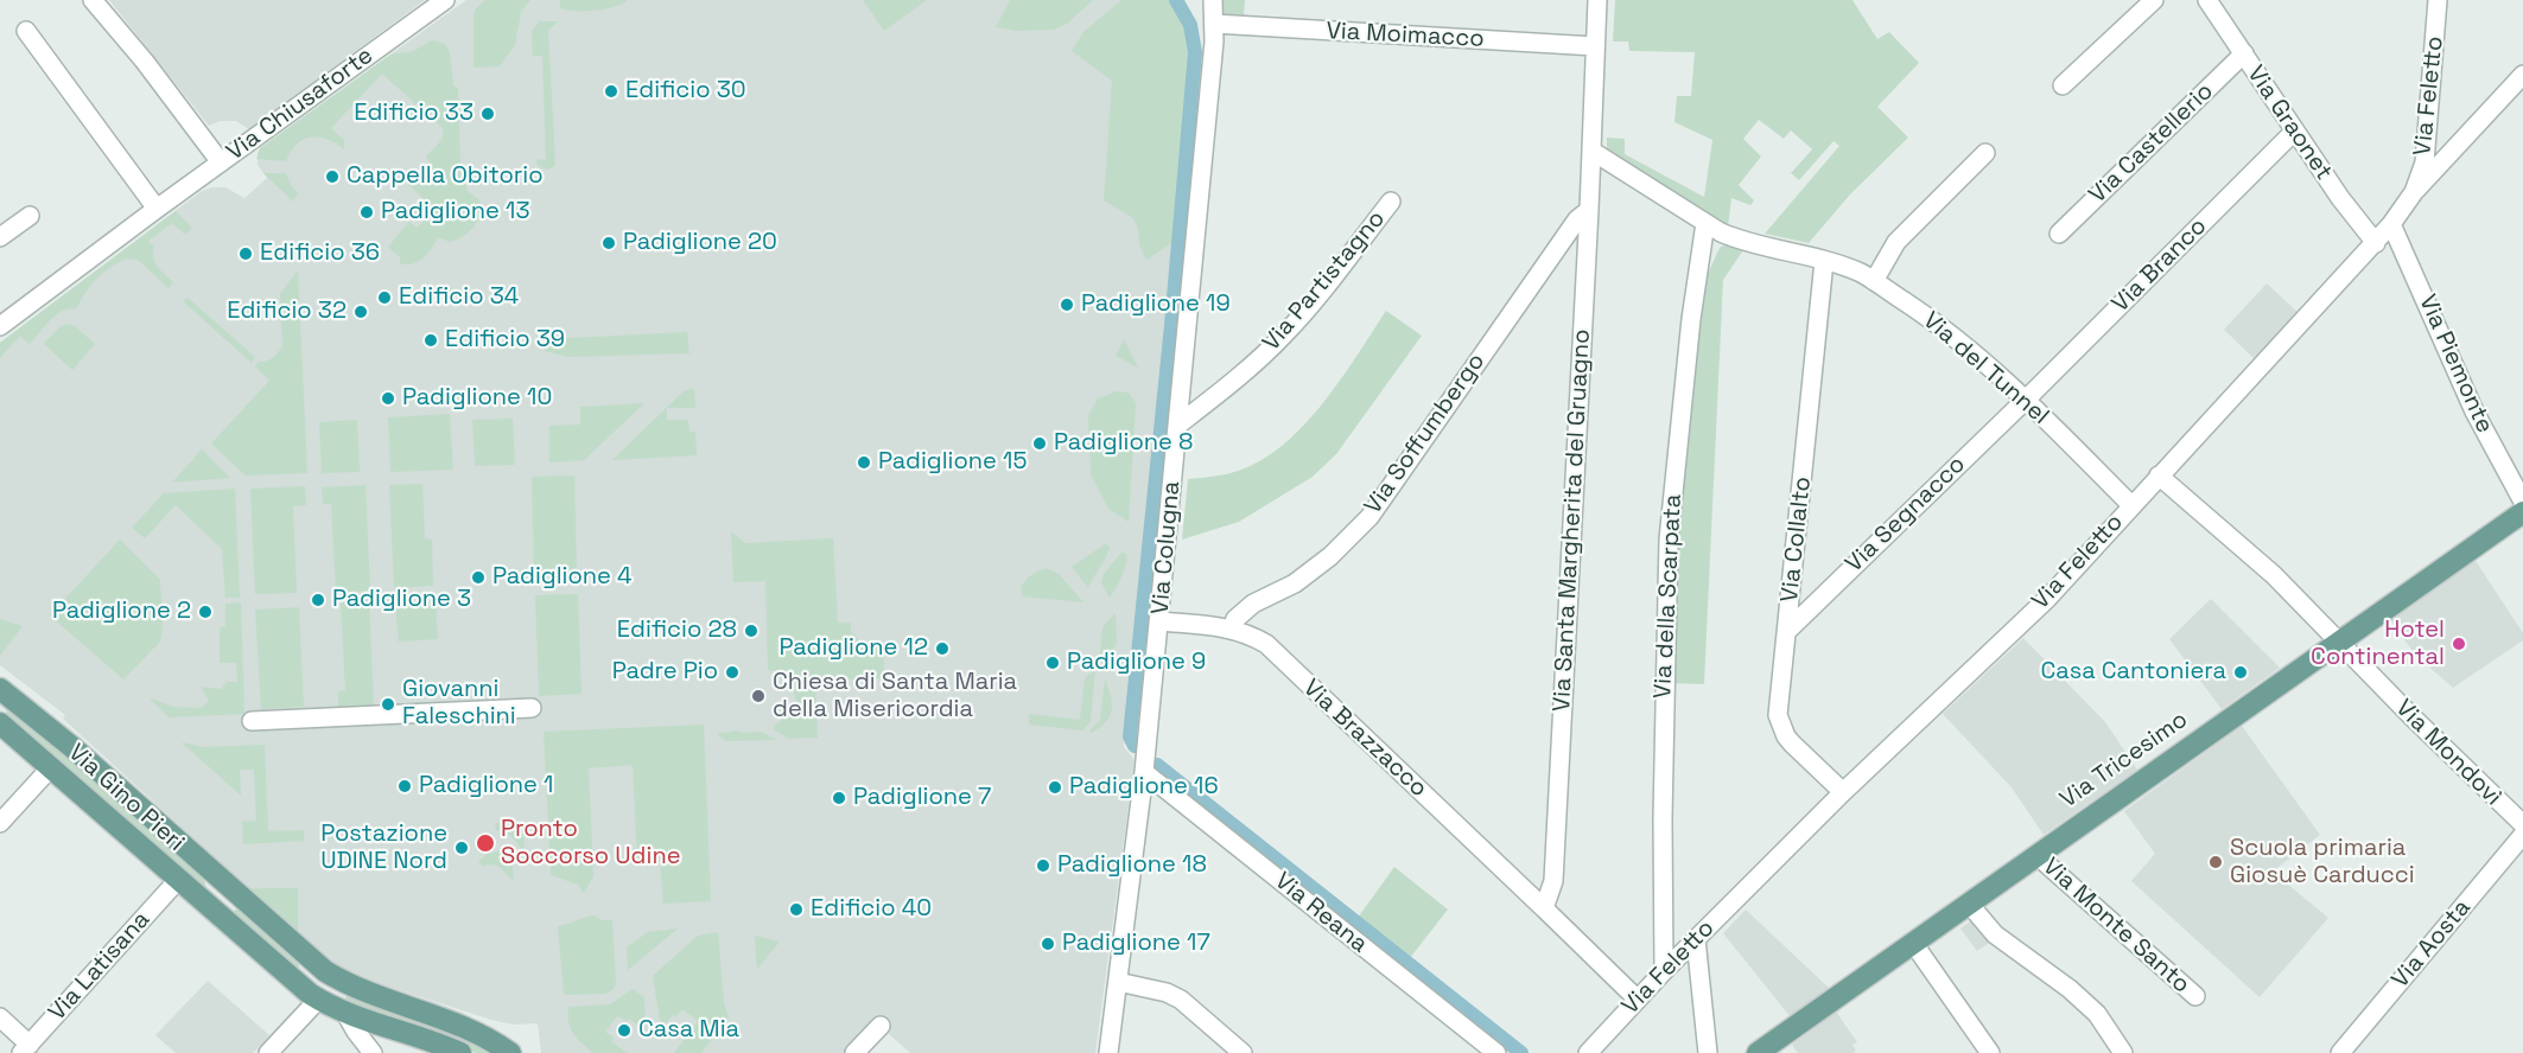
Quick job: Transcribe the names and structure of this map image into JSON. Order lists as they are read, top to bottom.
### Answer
{
  "streets": {
    "main road": ["Via Tricesimo", "Via Gino Pieri"],
    "street": [
      "Via Moimacco",
      "Via Feletto",
      "Via Chiusaforte",
      "Via Graonet",
      "Via Castellerio",
      "Via Branco",
      "Via Partistagno",
      "Via Piemonte",
      "Via del Tunnel",
      "Via Soffumbergo",
      "Via Segnacco",
      "Via Santa Margherita del Gruagno",
      "Via Collalto",
      "Via Colugna",
      "Via della Scarpata",
      "Via Brazzacco",
      "Via Mondovì",
      "Via Reana",
      "Via Monte Santo",
      "Via Aosta",
      "Via Latisana"
    ]
  },
  "crossings": [
    ["Via Moimacco", "Via Santa Margherita del Gruagno"],
    ["Via Moimacco", "Via Colugna"],
    ["Via Feletto", "Via Graonet"],
    ["Via Feletto", "Via Piemonte"],
    ["Via Feletto", "Via del Tunnel"],
    ["Via Feletto", "Via Collalto"],
    ["Via Feletto", "Via della Scarpata"],
    ["Via Feletto", "Via Mondovì"],
    ["Via Graonet", "Via Castellerio"],
    ["Via Graonet", "Via Branco"],
    ["Via Branco", "Via del Tunnel"],
    ["Via Branco", "Via Segnacco"],
    ["Via Partistagno", "Via Colugna"],
    ["Via del Tunnel", "Via Segnacco"],
    ["Via del Tunnel", "Via Santa Margherita del Gruagno"],
    ["Via del Tunnel", "Via Collalto"],
    ["Via del Tunnel", "Via della Scarpata"],
    ["Via Soffumbergo", "Via Santa Margherita del Gruagno"],
    ["Via Soffumbergo", "Via Brazzacco"],
    ["Via Segnacco", "Via Collalto"],
    ["Via Santa Margherita del Gruagno", "Via Brazzacco"],
    ["Via Colugna", "Via Brazzacco"],
    ["Via Colugna", "Via Reana"],
    ["Via Mondovì", "Via Tricesimo"],
    ["Via Tricesimo", "Via Monte Santo"],
    ["Via Gino Pieri", "Via Latisana"]
  ],
  "places": [
    "Edificio 30",
    "Edificio 33",
    "Cappella Obitorio",
    "Padiglione 13",
    "Padiglione 20",
    "Edificio 36",
    "Edificio 34",
    "Padiglione 19",
    "Edificio 32",
    "Edificio 39",
    "Padiglione 10",
    "Padiglione 8",
    "Padiglione 15",
    "Padiglione 4",
    "Padiglione 3",
    "Padiglione 2",
    "Edificio 28",
    "Hotel Continental",
    "Padiglione 12",
    "Padiglione 9",
    "Padre Pio",
    "Casa Cantoniera",
    "Chiesa di Santa Maria della Misericordia",
    "Giovanni Faleschini",
    "Padiglione 1",
    "Padiglione 16",
    "Padiglione 7",
    "Pronto Soccorso Udine",
    "Postazione UDINE Nord",
    "Scuola primaria Giosuè Carducci",
    "Padiglione 18",
    "Edificio 40",
    "Padiglione 17",
    "Casa Mia"
  ]
}
